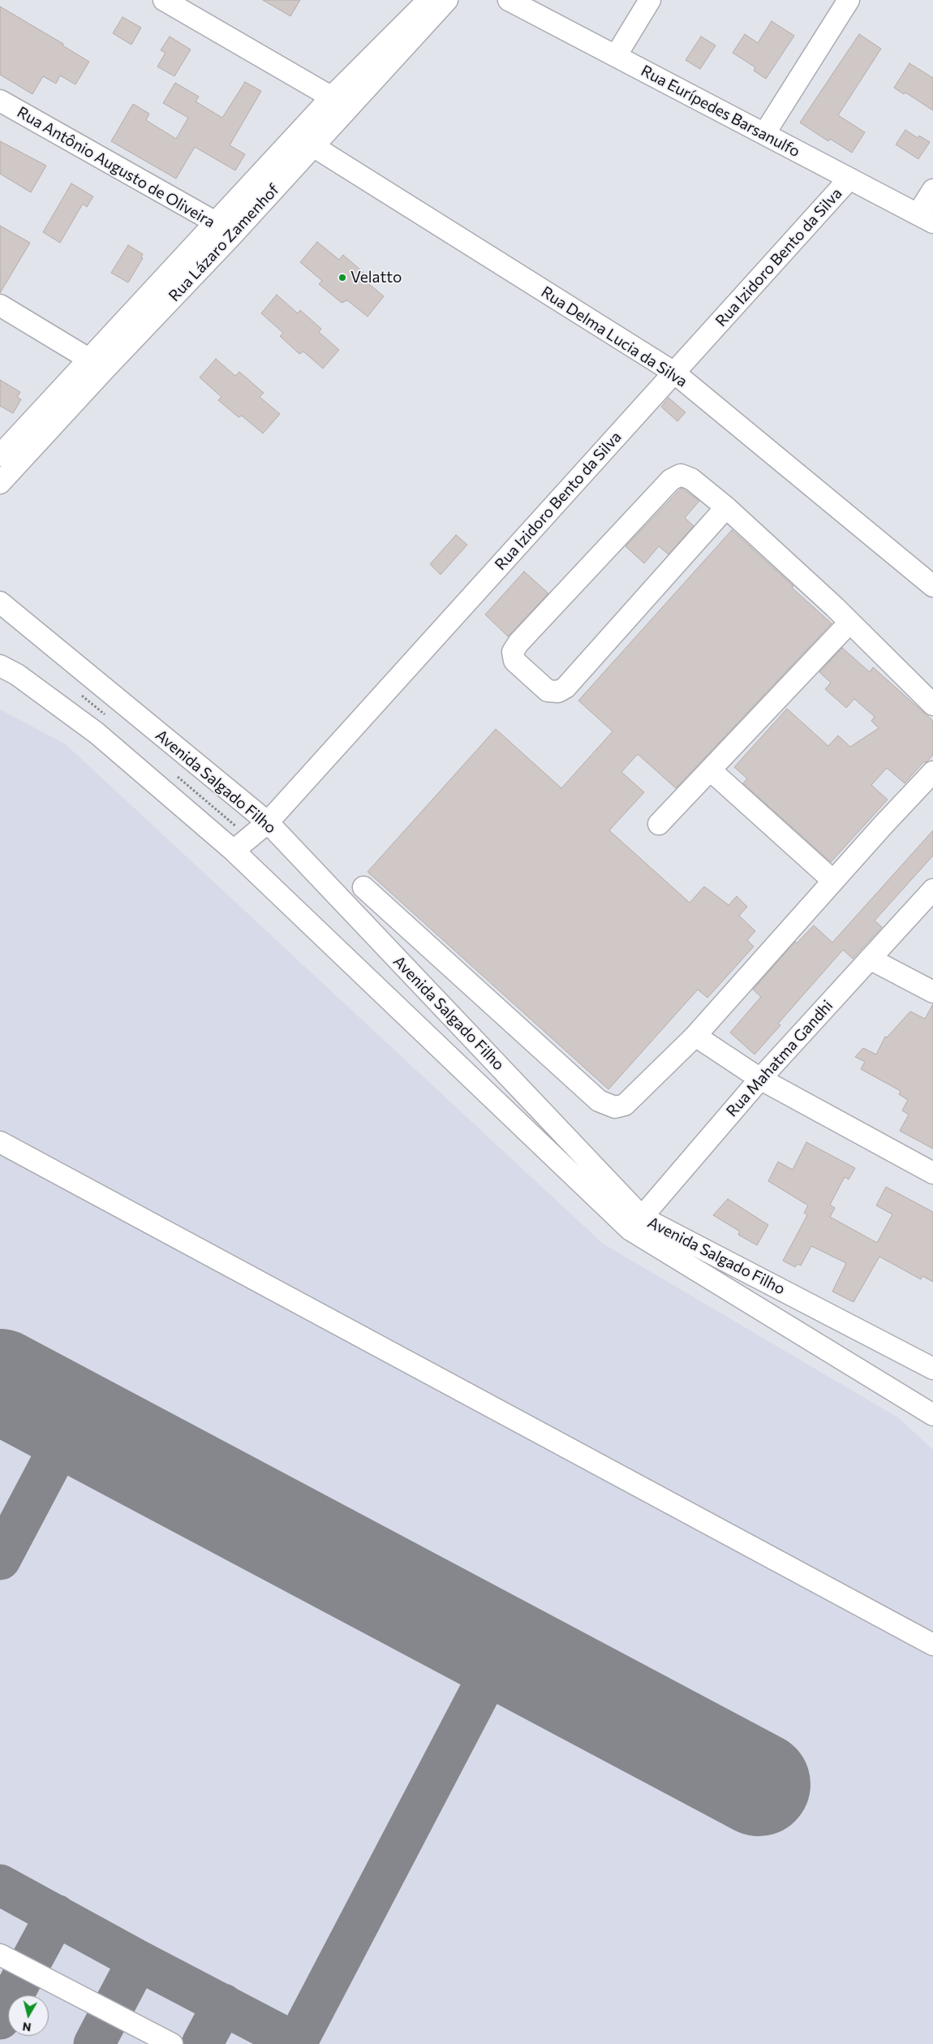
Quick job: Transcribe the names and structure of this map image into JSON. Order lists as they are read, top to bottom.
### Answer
{
  "streets": {
    "street": [
      "Rua Eurípedes Barsanulfo",
      "Rua Antônio Augusto de Oliveira",
      "Rua Lázaro Zamenhof",
      "Rua Izidoro Bento da Silva",
      "Rua Delma Lucia da Silva",
      "Avenida Salgado Filho",
      "Rua Mahatma Gandhi"
    ]
  },
  "crossings": [
    ["Rua Eurípedes Barsanulfo", "Rua Izidoro Bento da Silva"],
    ["Rua Antônio Augusto de Oliveira", "Rua Lázaro Zamenhof"],
    ["Rua Lázaro Zamenhof", "Rua Delma Lucia da Silva"],
    ["Rua Izidoro Bento da Silva", "Rua Delma Lucia da Silva"],
    ["Rua Izidoro Bento da Silva", "Avenida Salgado Filho"],
    ["Avenida Salgado Filho", "Rua Mahatma Gandhi"]
  ],
  "places": ["Velatto"],
  "north": "bottom"
}
